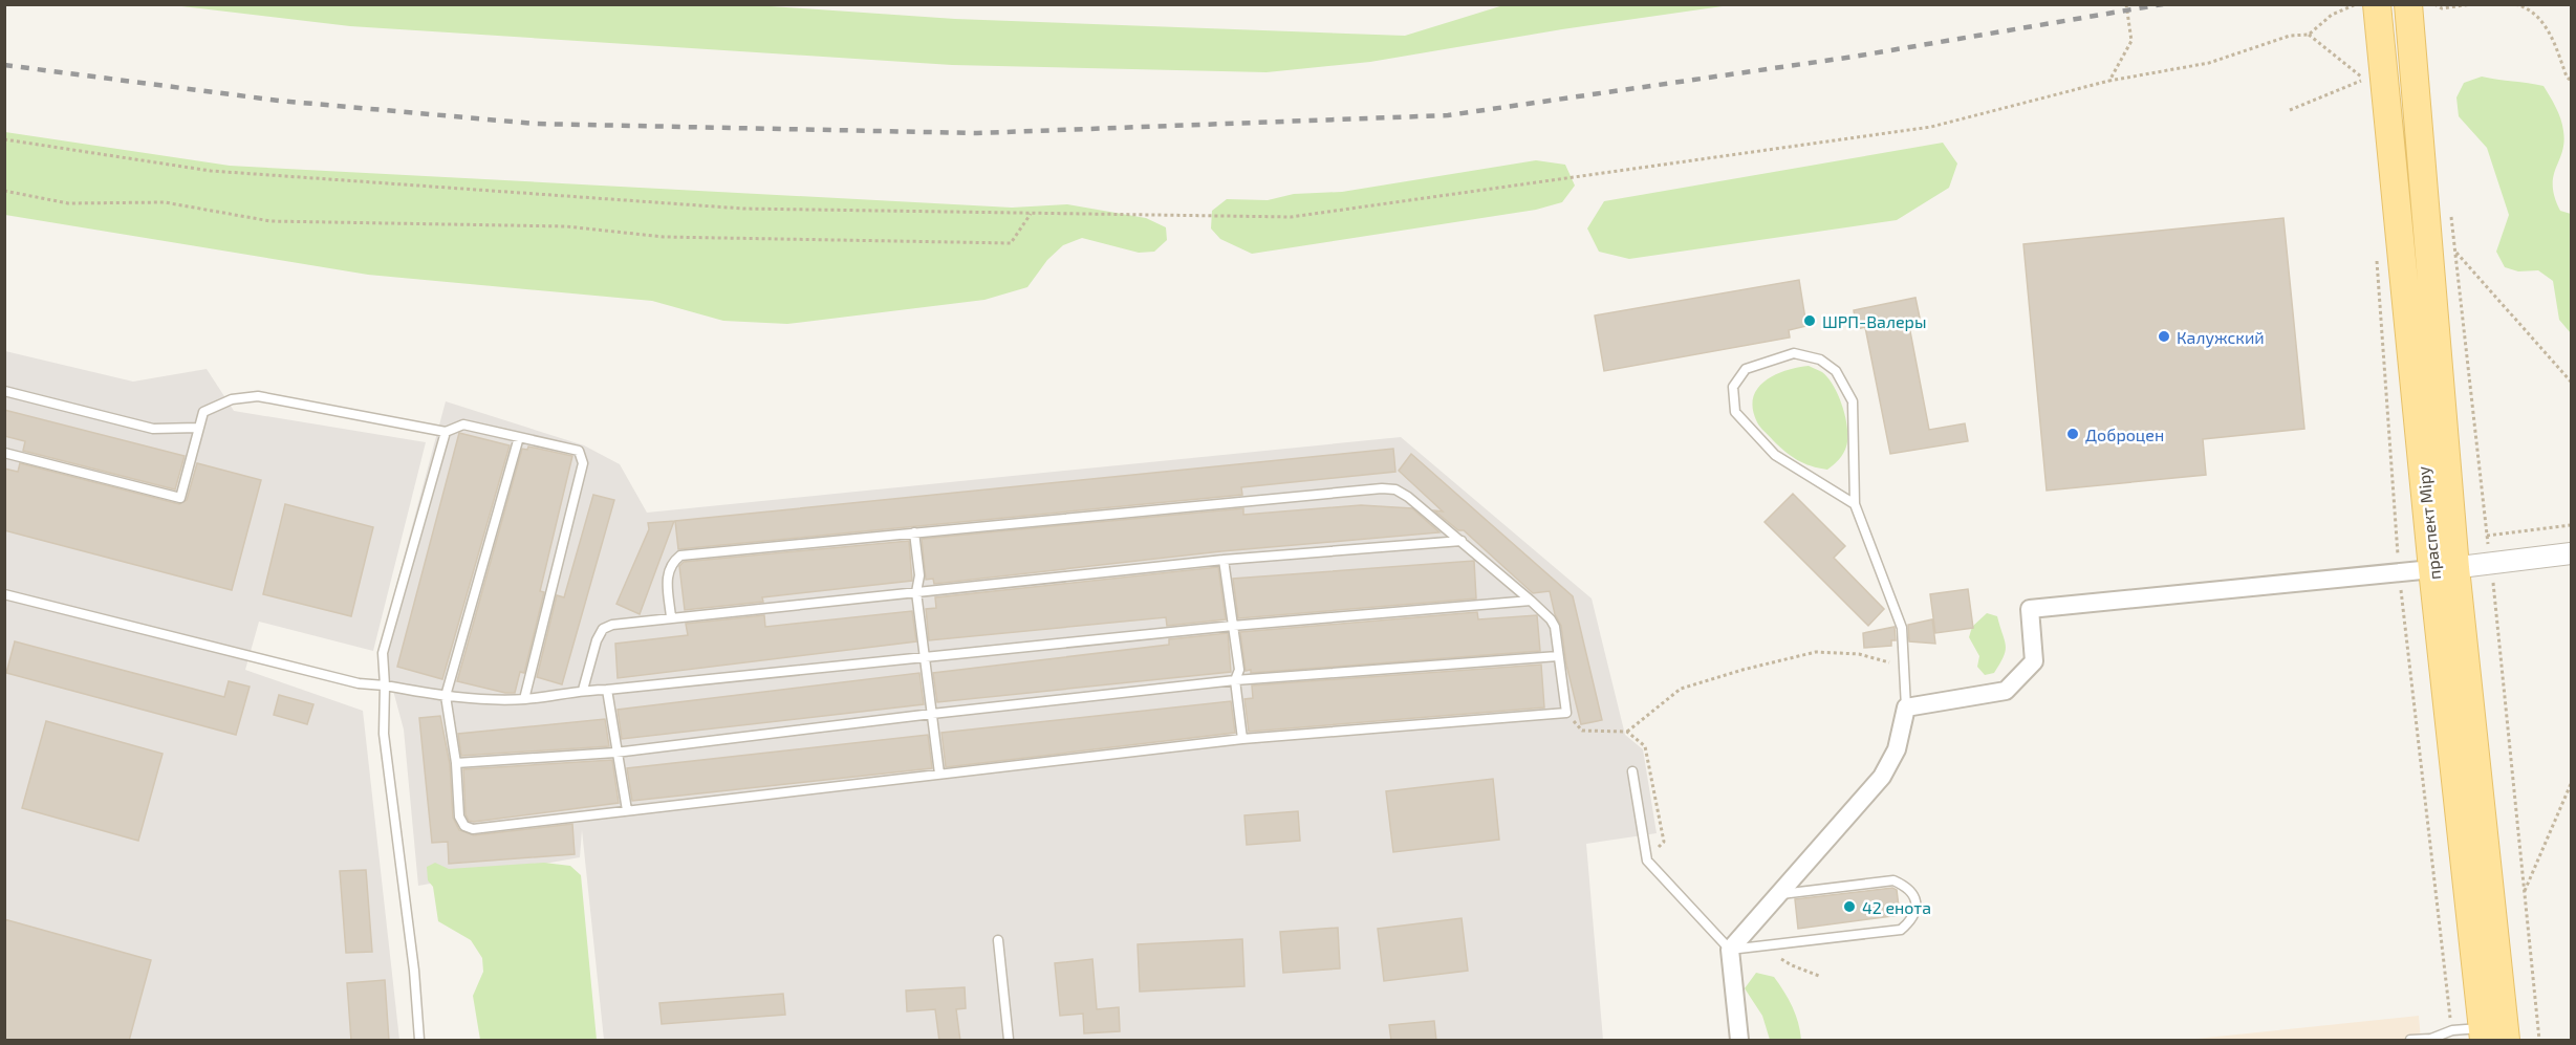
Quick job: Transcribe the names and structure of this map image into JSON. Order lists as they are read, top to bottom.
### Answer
{
  "streets": {
    "main road": ["праспект Міру"]
  },
  "places": [
    "ШРП-Валеры",
    "Калужский",
    "Доброцен",
    "42 енота"
  ]
}
